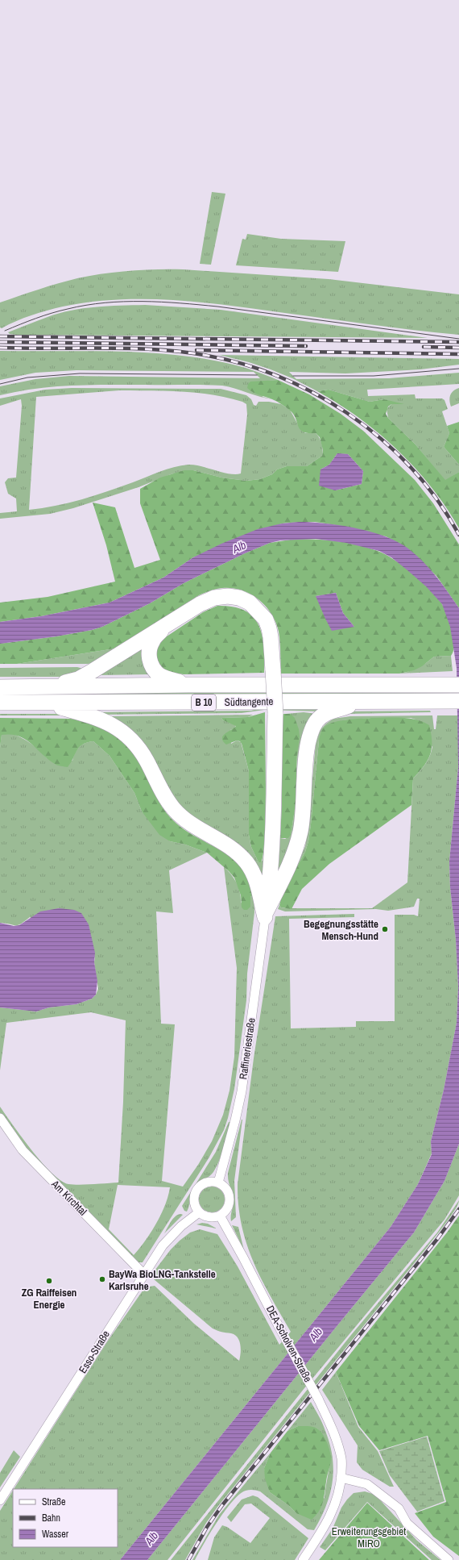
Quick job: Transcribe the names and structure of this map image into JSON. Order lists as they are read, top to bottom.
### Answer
{
  "streets": {
    "highway": ["Südtangente", "B 10"],
    "street": [
      "Raffineriestraße",
      "Am Kirchtal",
      "DEA-Scholven-Straße",
      "Esso-Straße"
    ]
  },
  "crossings": [
    ["Raffineriestraße", "DEA-Scholven-Straße"],
    ["Raffineriestraße", "Esso-Straße"],
    ["Am Kirchtal", "Esso-Straße"],
    ["DEA-Scholven-Straße", "Esso-Straße"]
  ],
  "water": ["Alb"],
  "parks": ["Erweiterungsgebiet MiRO"],
  "places": ["Begegnungsstätte Mensch-Hund", "BayWa BioLNG-Tankstelle Karlsruhe", "ZG Raiffeisen Energie"],
  "legend": ["Straße", "Bahn", "Wasser"]
}
